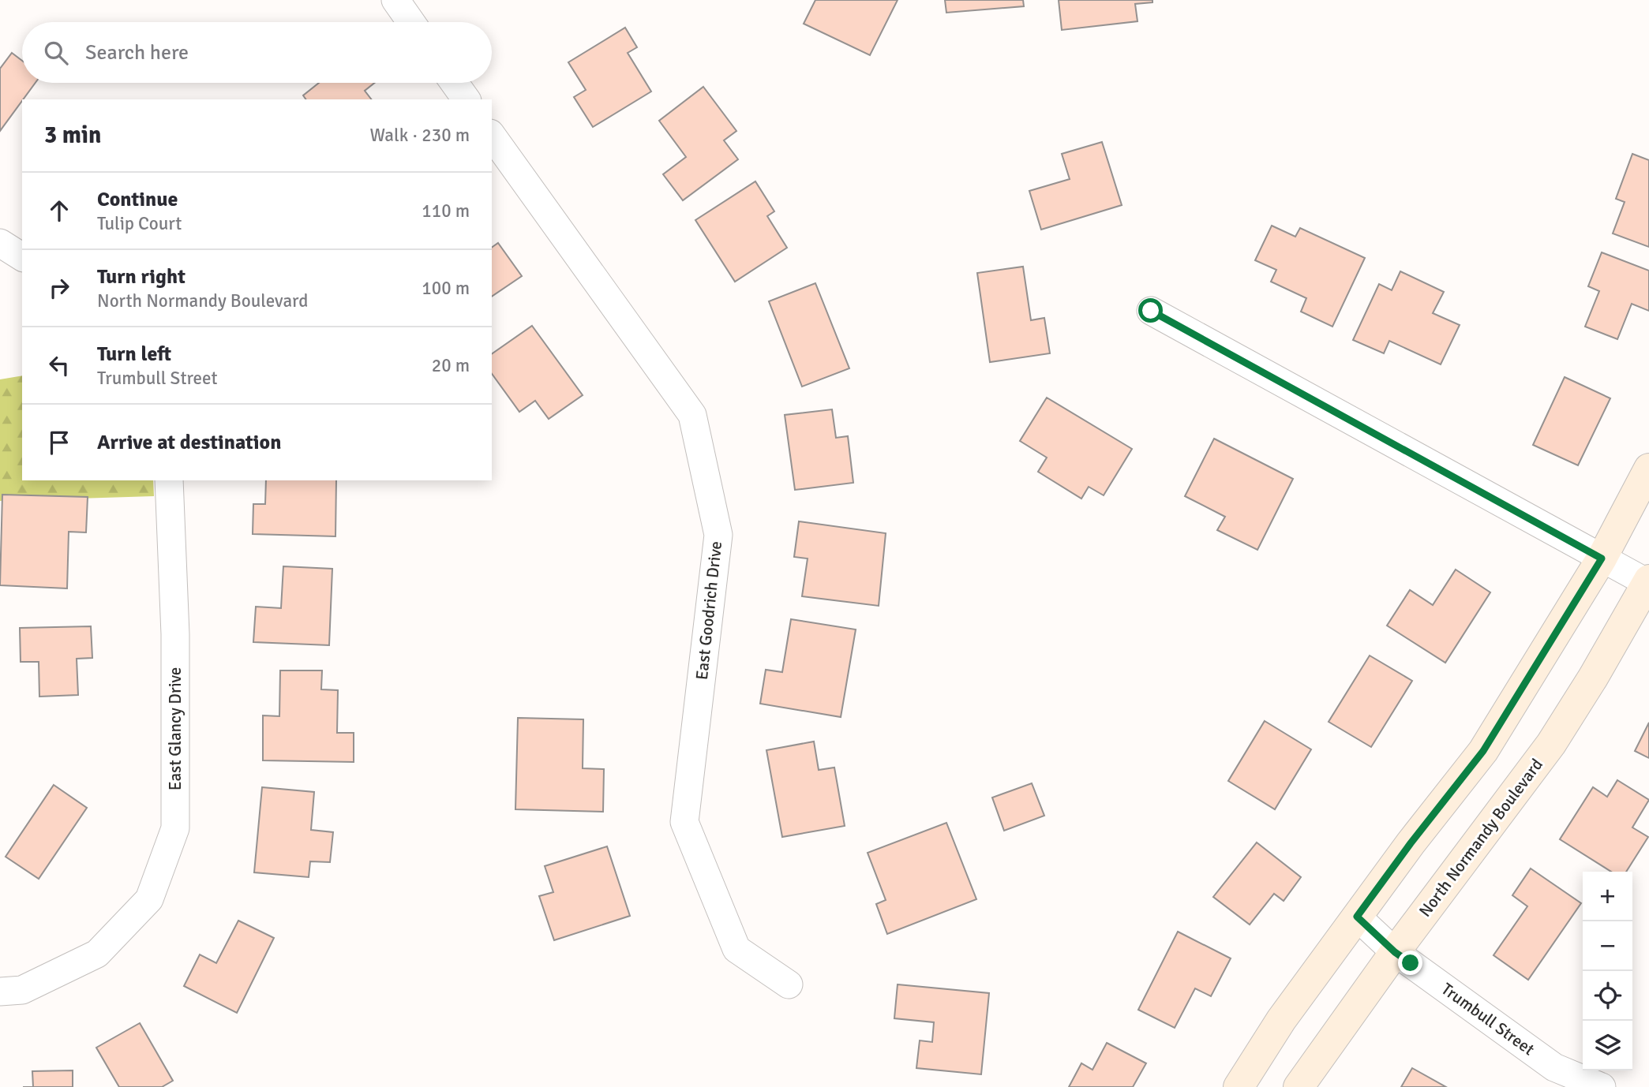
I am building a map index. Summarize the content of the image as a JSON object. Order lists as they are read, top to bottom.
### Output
{
  "streets": {
    "street": [
      "East Goodrich Drive",
      "East Glancy Drive",
      "North Normandy Boulevard",
      "Trumbull Street"
    ]
  },
  "crossings": [
    ["North Normandy Boulevard", "Trumbull Street"]
  ],
  "page": {
    "search": "Search here",
    "heading": ["3 min", "Walk · 230 m"],
    "list": [
      ["Continue", "Tulip Court", "110 m"],
      ["Turn right", "North Normandy Boulevard", "100 m"],
      ["Turn left", "Trumbull Street", "20 m"],
      "Arrive at destination"
    ],
    "map_buttons": ["+", "−"]
  }
}
